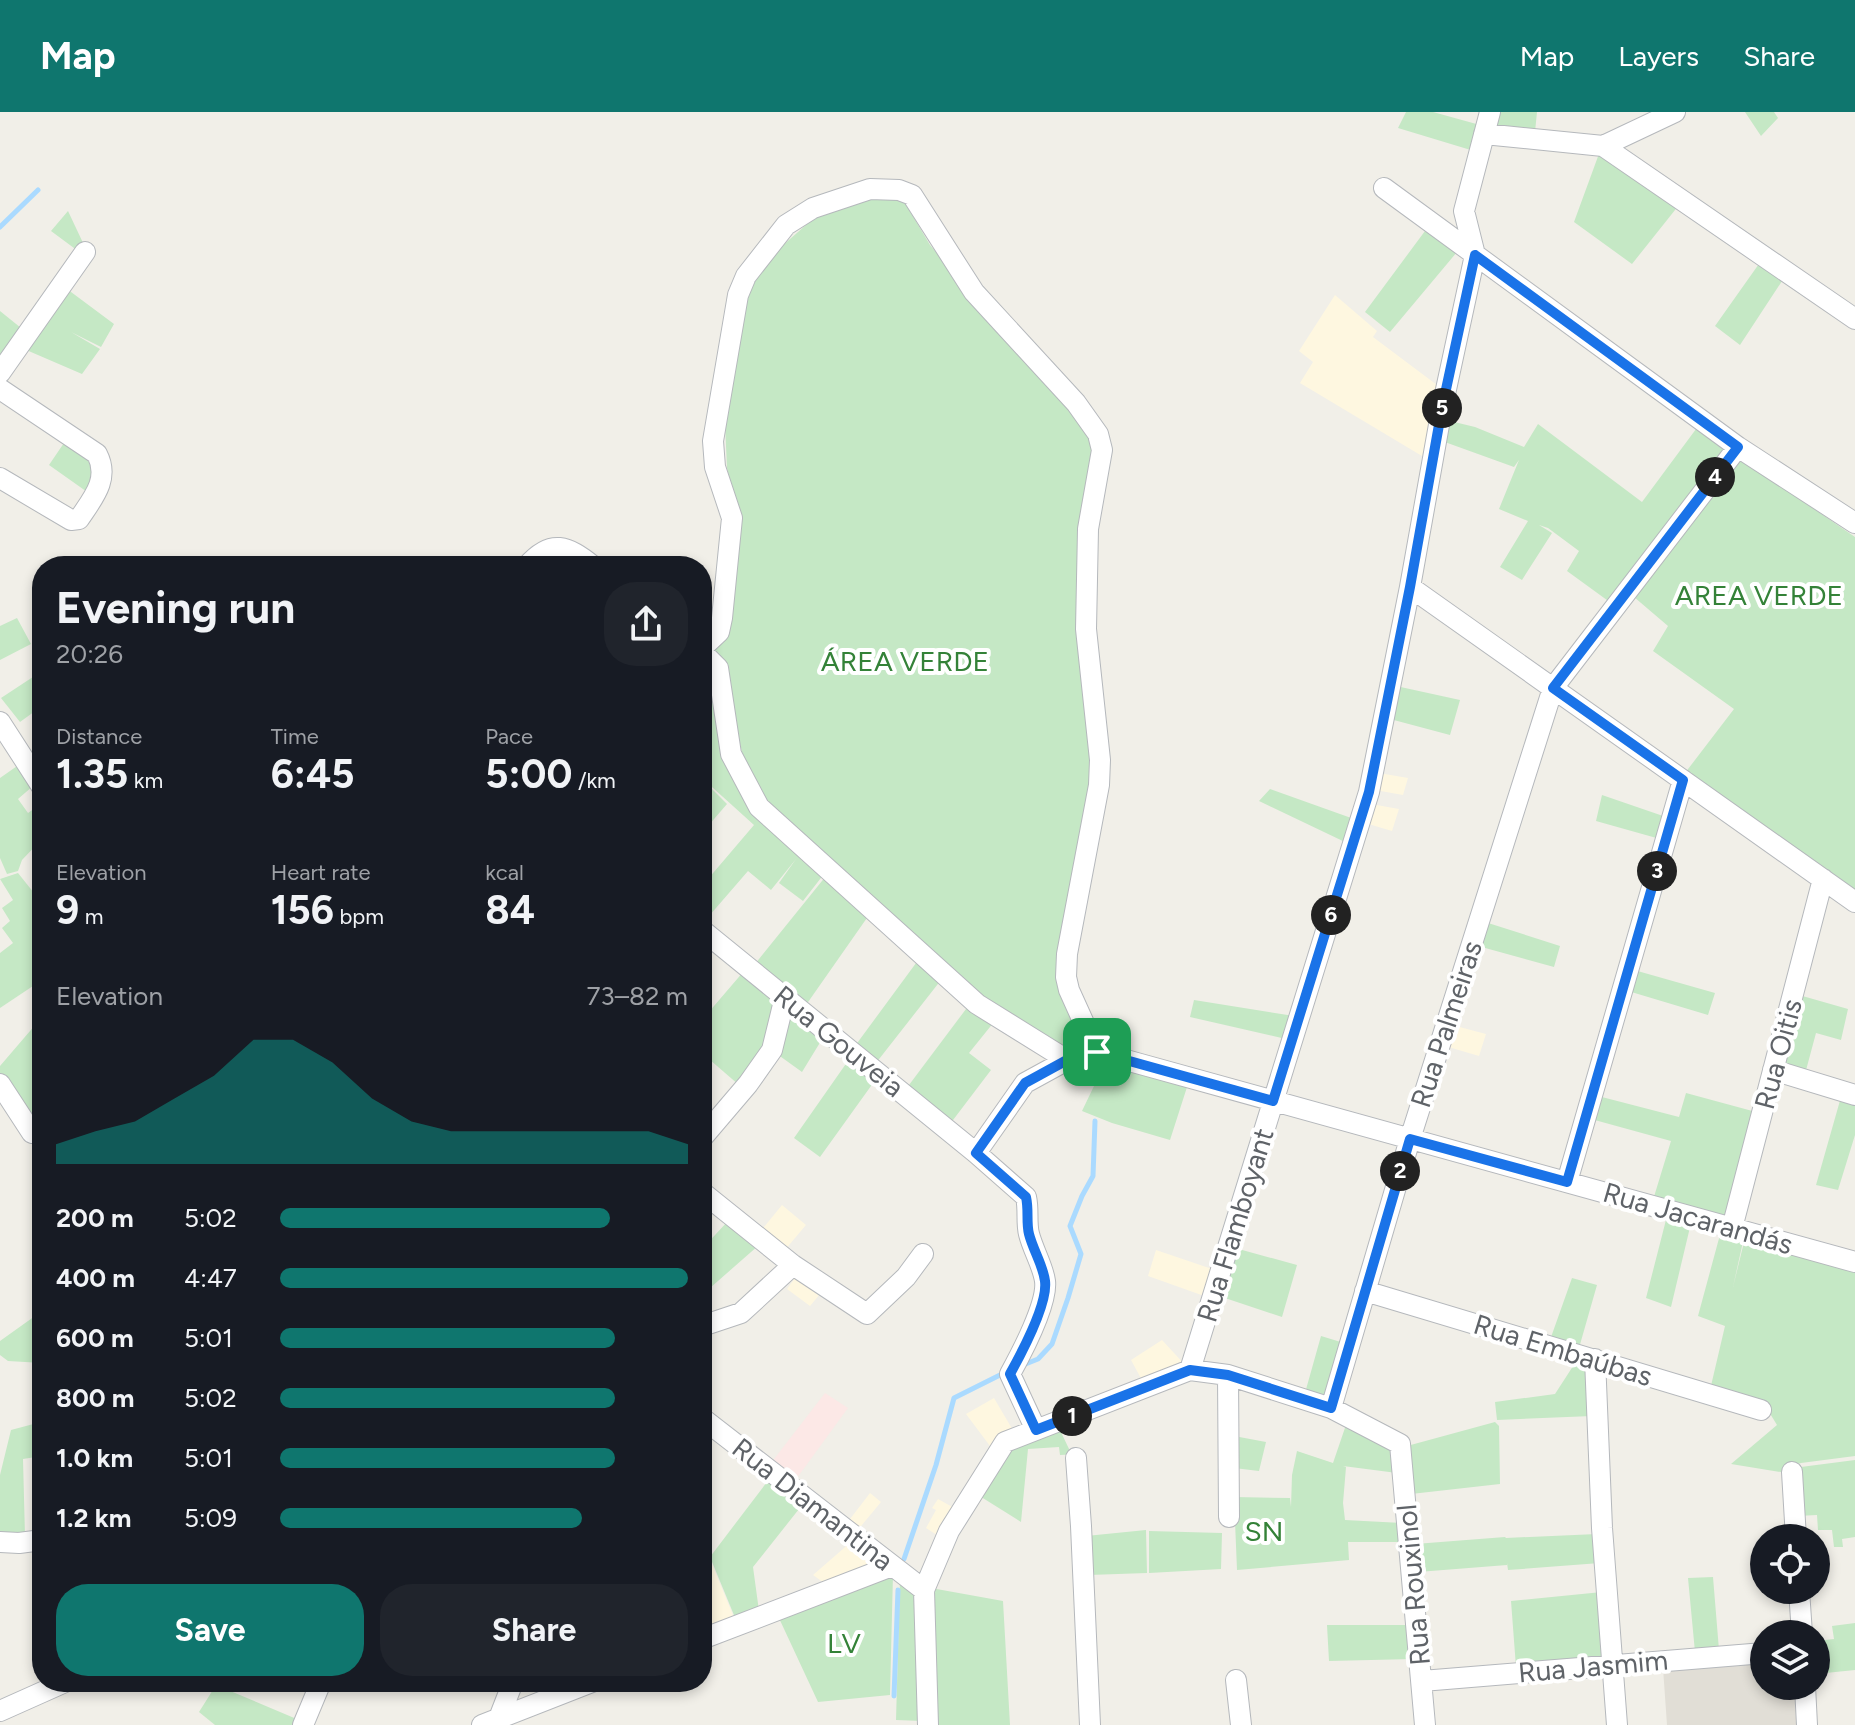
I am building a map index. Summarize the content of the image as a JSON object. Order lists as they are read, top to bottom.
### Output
{
  "streets": {
    "street": [
      "Rua Palmeiras",
      "Rua Gouveia",
      "Rua Oitis",
      "Rua Jacarandás",
      "Rua Flamboyant",
      "Rua Embaúbas",
      "Rua Diamantina",
      "Rua Rouxinol",
      "Rua Jasmim"
    ]
  },
  "crossings": [
    ["Rua Palmeiras", "Rua Jacarandás"],
    ["Rua Palmeiras", "Rua Embaúbas"],
    ["Rua Palmeiras", "Rua Rouxinol"],
    ["Rua Oitis", "Rua Jacarandás"],
    ["Rua Jacarandás", "Rua Flamboyant"],
    ["Rua Rouxinol", "Rua Jasmim"]
  ],
  "parks": [
    "AREA VERDE",
    "ÁREA VERDE",
    "SN",
    "LV"
  ],
  "page": {
    "header": "Map",
    "nav": ["Map", "Layers", "Share"],
    "pins": [
      "5",
      "4",
      "3",
      "6",
      "2",
      "1"
    ],
    "heading": ["Evening run", "20:26"],
    "stats": [
      ["Distance", "1.35 km"],
      ["Time", "6:45"],
      ["Pace", "5:00 /km"],
      ["Elevation", "9 m"],
      ["Heart rate", "156 bpm"],
      ["kcal", "84"]
    ],
    "chart": ["Elevation", "73–82 m"],
    "list": [
      {
        "name": "200 m",
        "note": "5:02"
      },
      {
        "name": "400 m",
        "note": "4:47"
      },
      {
        "name": "600 m",
        "note": "5:01"
      },
      {
        "name": "800 m",
        "note": "5:02"
      },
      {
        "name": "1.0 km",
        "note": "5:01"
      },
      {
        "name": "1.2 km",
        "note": "5:09"
      }
    ],
    "buttons": ["Save", "Share"]
  }
}
